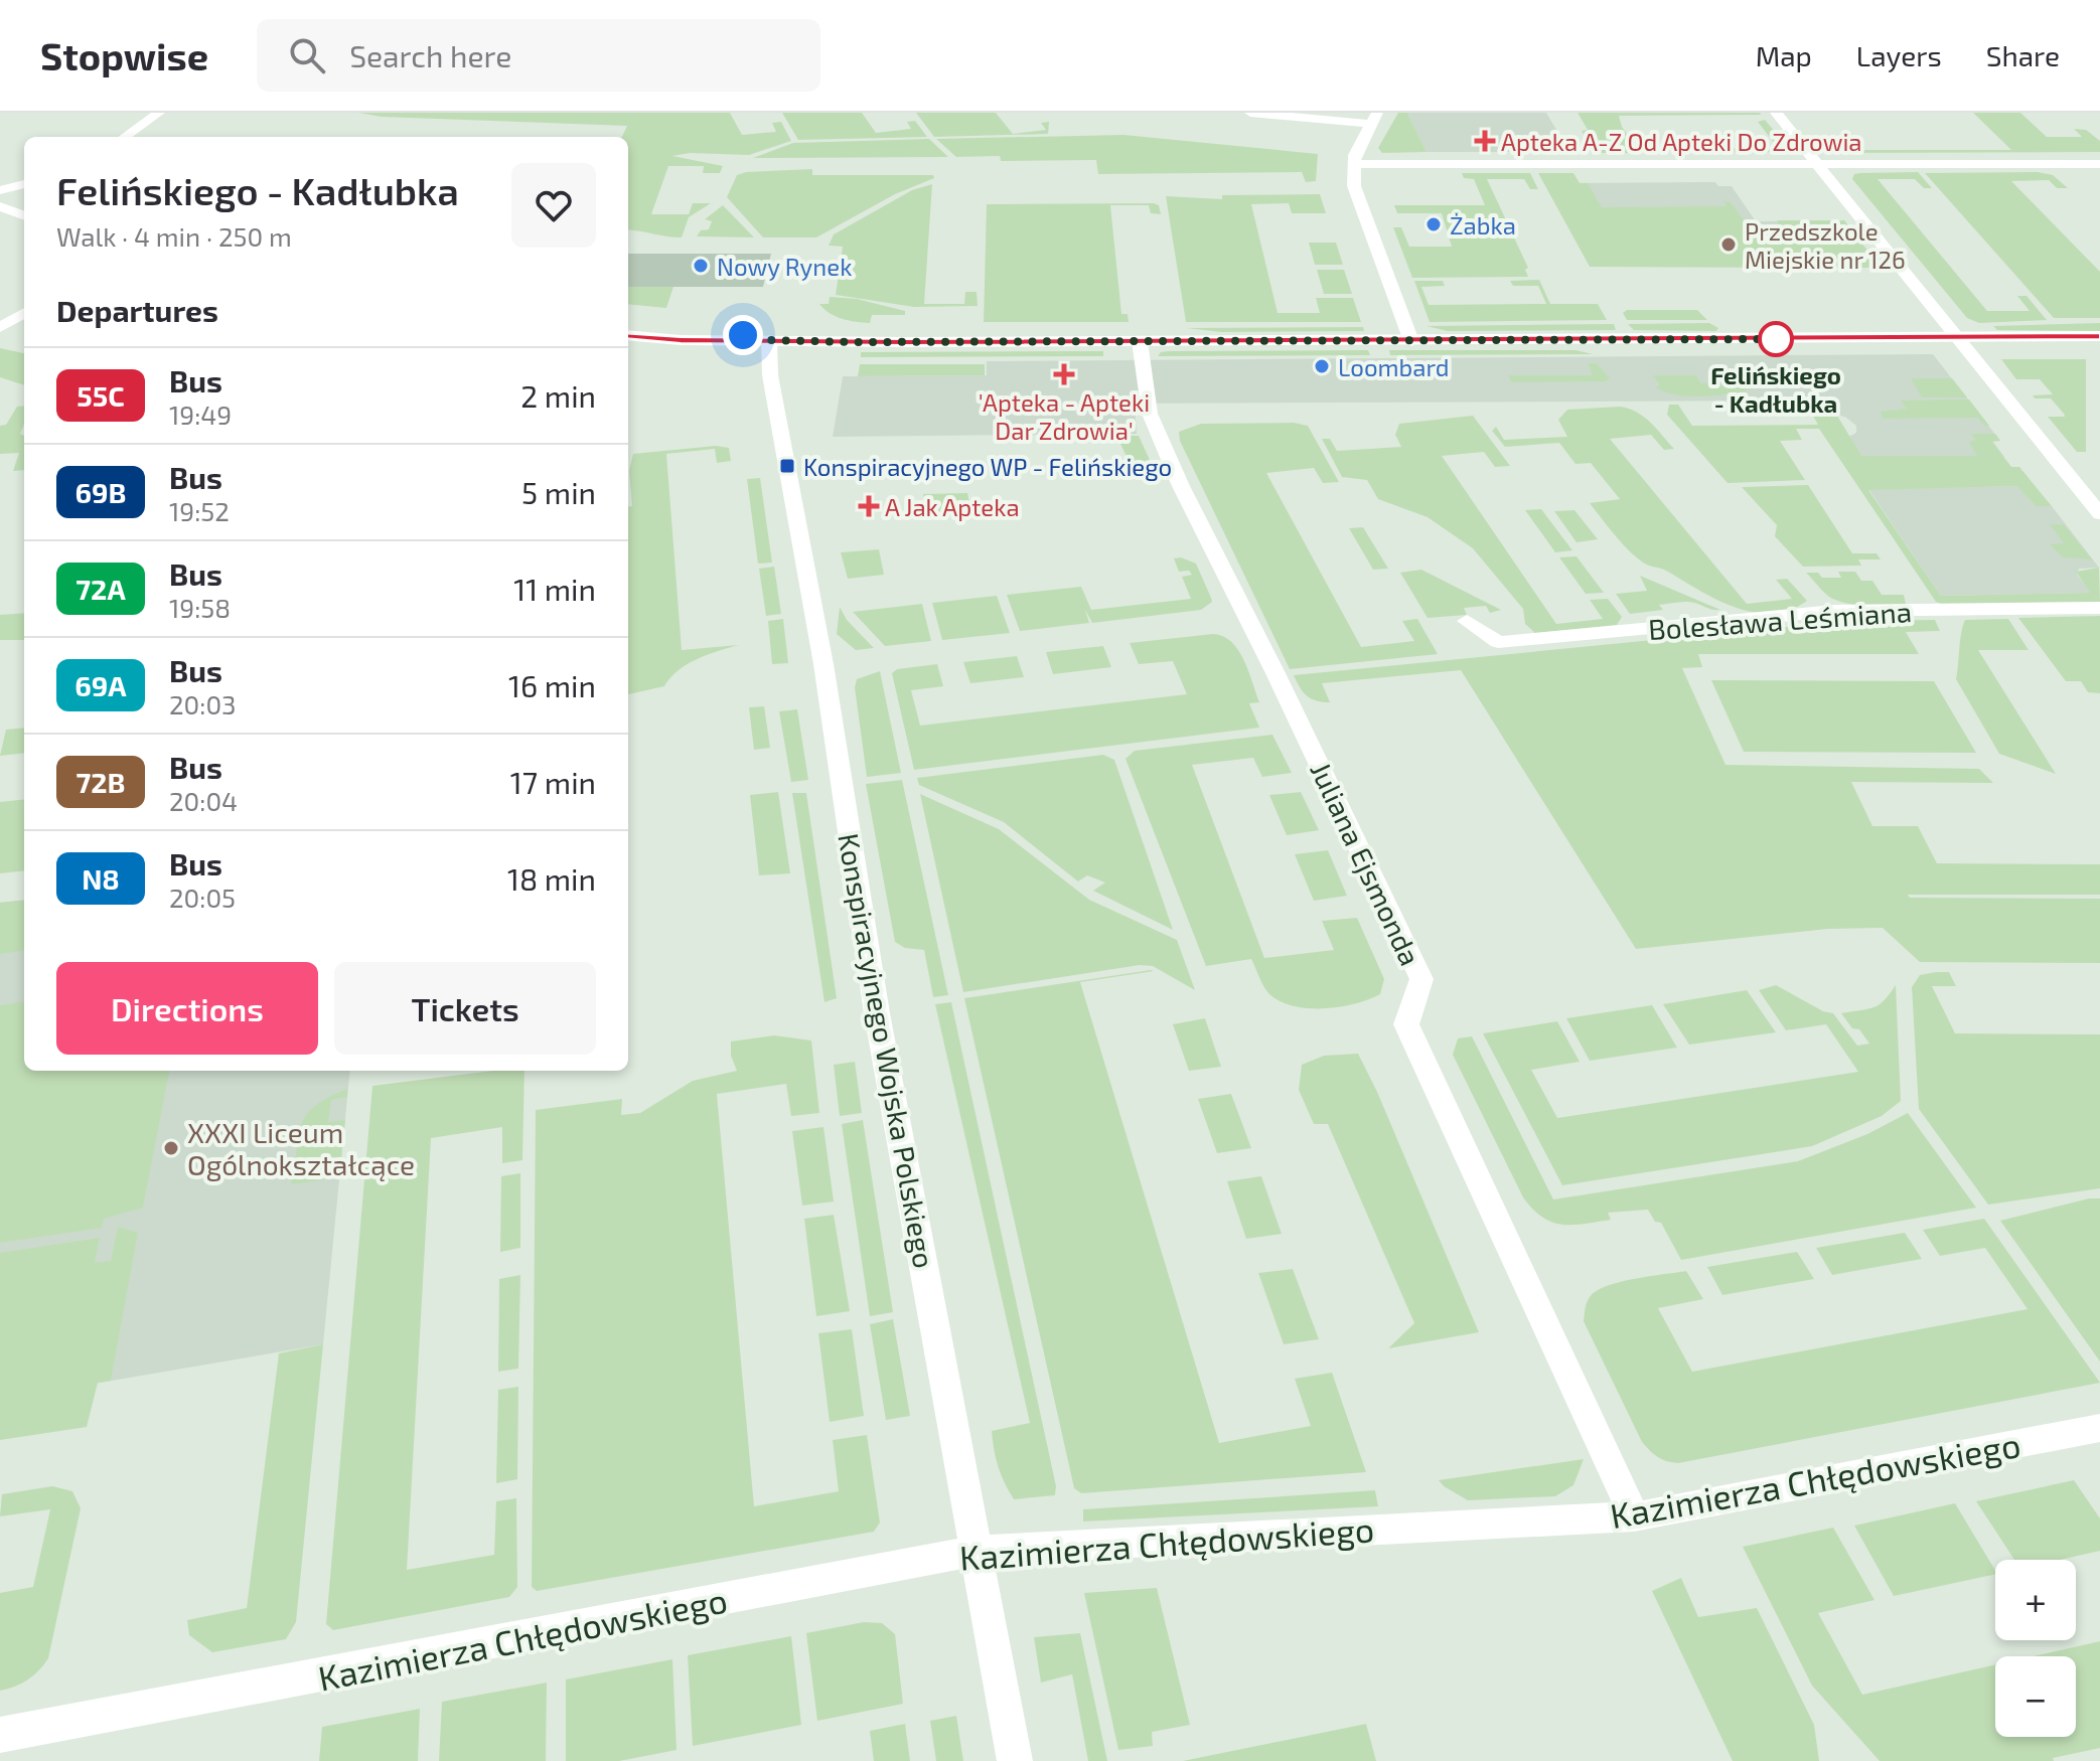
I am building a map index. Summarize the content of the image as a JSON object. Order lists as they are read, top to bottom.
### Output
{
  "streets": {
    "street": [
      "Bolesława Leśmiana",
      "Juliana Ejsmonda",
      "Konspiracyjnego Wojska Polskiego",
      "Kazimierza Chłędowskiego"
    ]
  },
  "crossings": [
    ["Juliana Ejsmonda", "Kazimierza Chłędowskiego"],
    ["Konspiracyjnego Wojska Polskiego", "Kazimierza Chłędowskiego"]
  ],
  "places": {
    "health": ["Apteka A-Z Od Apteki Do Zdrowia", "'Apteka - Apteki Dar Zdrowia'", "A Jak Apteka"],
    "other": [
      "Żabka",
      "Przedszkole Miejskie nr 126",
      "Nowy Rynek",
      "Felińskiego - Kadłubka",
      "Loombard",
      "XXXI Liceum Ogólnokształcące"
    ],
    "transit": ["Konspiracyjnego WP - Felińskiego"]
  },
  "lines": ["bus line 55C"],
  "page": {
    "header": "Stopwise",
    "search": "Search here",
    "nav": ["Map", "Layers", "Share"],
    "heading": [
      ["Felińskiego - Kadłubka", "Walk · 4 min · 250 m"],
      "Departures"
    ],
    "list": [
      {
        "mark": "55C",
        "name": "Bus",
        "note": "19:49",
        "value": "2 min"
      },
      {
        "mark": "69B",
        "name": "Bus",
        "note": "19:52",
        "value": "5 min"
      },
      {
        "mark": "72A",
        "name": "Bus",
        "note": "19:58",
        "value": "11 min"
      },
      {
        "mark": "69A",
        "name": "Bus",
        "note": "20:03",
        "value": "16 min"
      },
      {
        "mark": "72B",
        "name": "Bus",
        "note": "20:04",
        "value": "17 min"
      },
      {
        "mark": "N8",
        "name": "Bus",
        "note": "20:05",
        "value": "18 min"
      }
    ],
    "buttons": ["Directions", "Tickets"],
    "map_buttons": ["+", "−"]
  }
}
